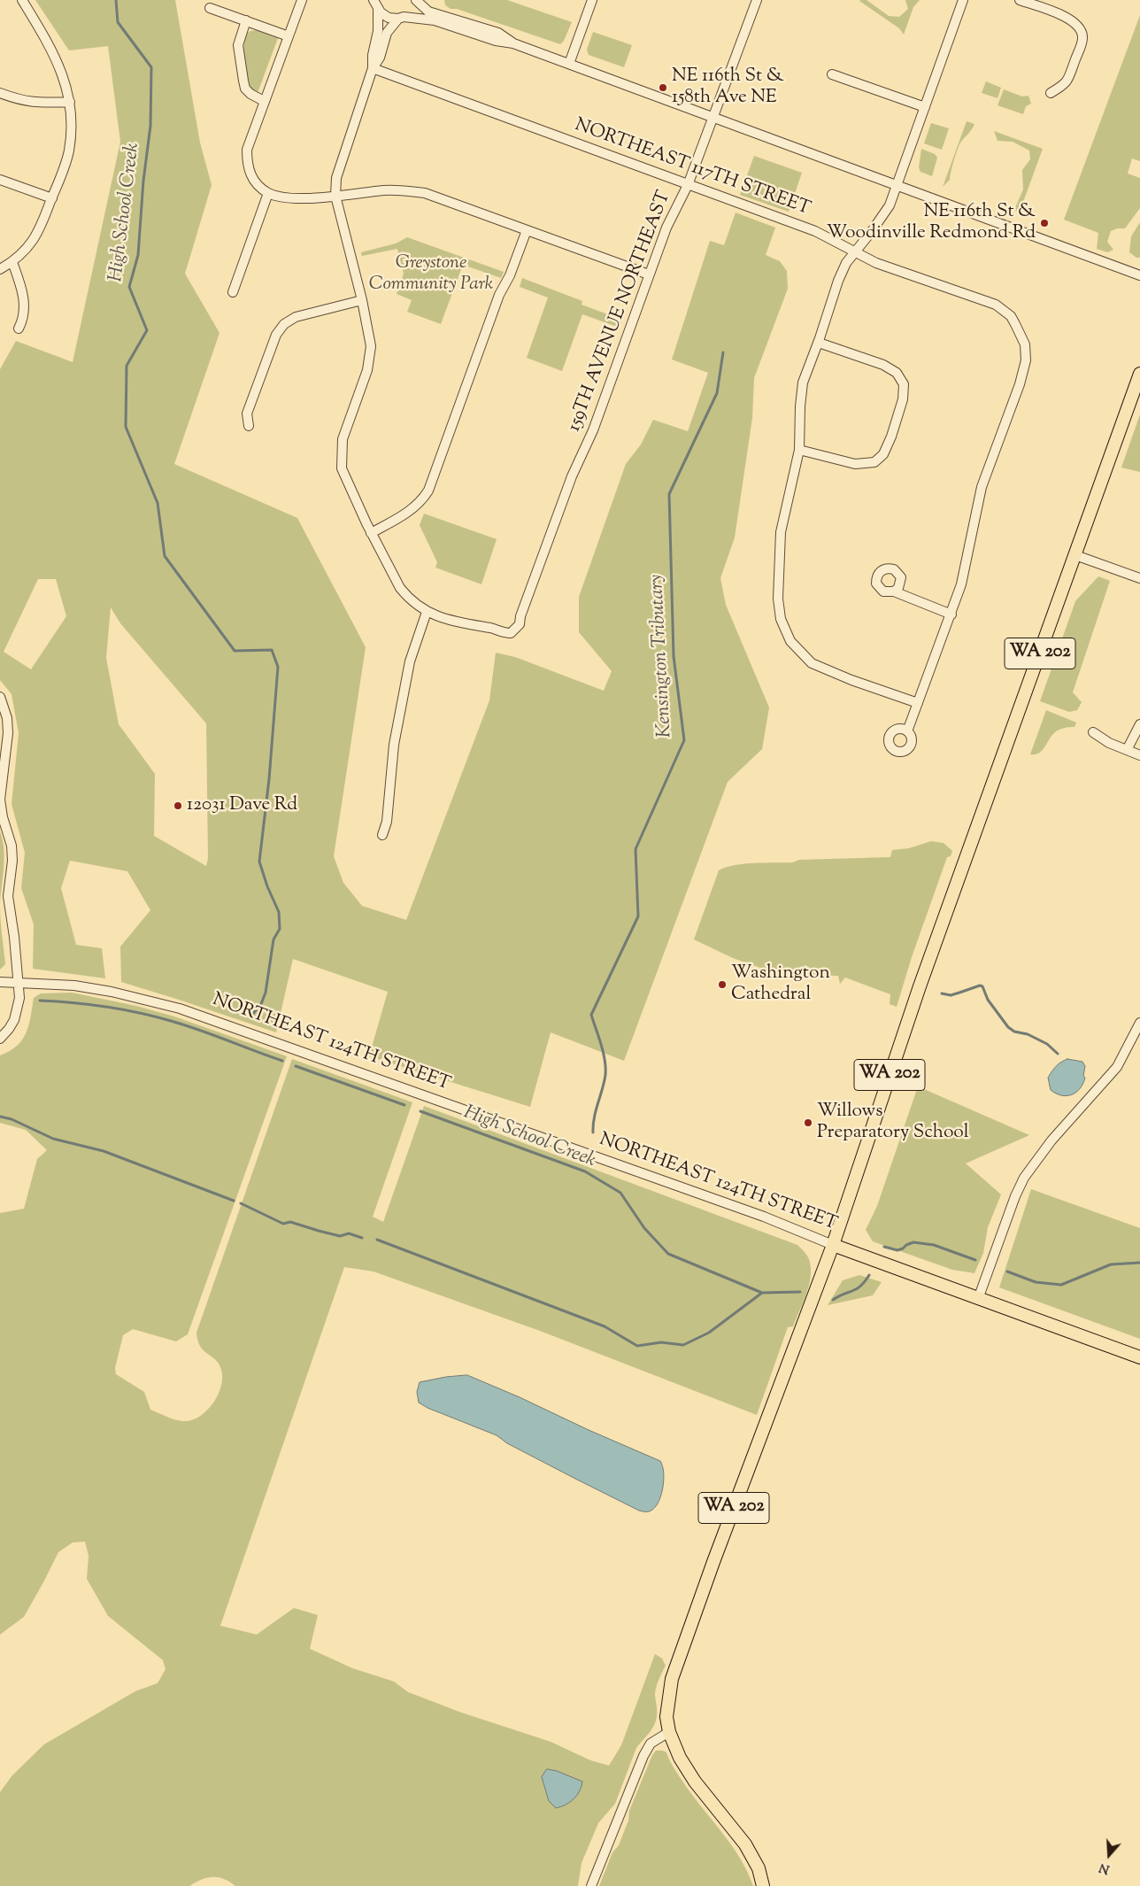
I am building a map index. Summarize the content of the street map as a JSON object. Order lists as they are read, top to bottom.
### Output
{
  "streets": {
    "main road": ["WA 202", "NORTHEAST 124TH STREET"],
    "street": ["NORTHEAST 117TH STREET", "159TH AVENUE NORTHEAST"]
  },
  "crossings": [
    ["NORTHEAST 117TH STREET", "159TH AVENUE NORTHEAST"],
    ["WA 202", "NORTHEAST 124TH STREET"]
  ],
  "water": ["High School Creek", "Kensington Tributary"],
  "parks": ["Greystone Community Park"],
  "places": [
    "NE 116th St & 158th Ave NE",
    "NE 116th St & Woodinville Redmond Rd",
    "12031 Dave Rd",
    "Washington Cathedral",
    "Willows Preparatory School"
  ],
  "north": "bottom"
}
